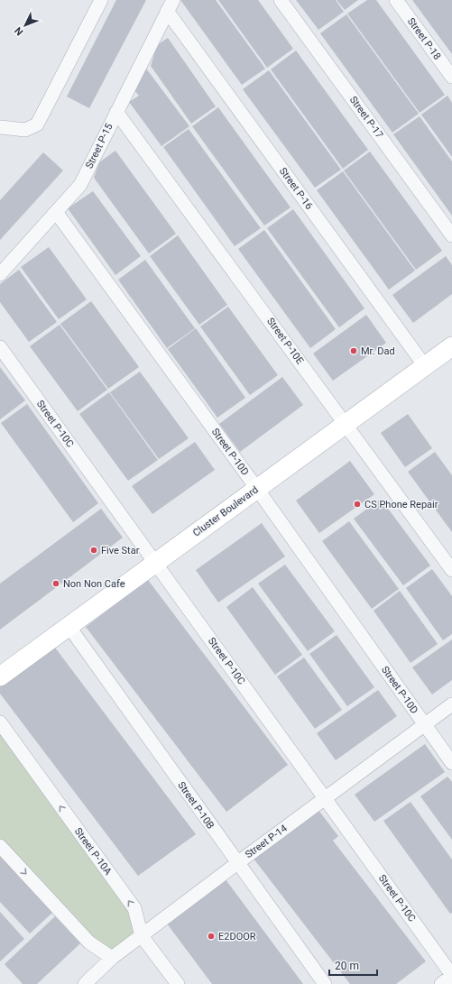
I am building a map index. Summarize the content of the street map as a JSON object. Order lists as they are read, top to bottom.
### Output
{
  "streets": {
    "street": [
      "Street P-18",
      "Street P-17",
      "Street P-15",
      "Street P-16",
      "Street P-10E",
      "Street P-10C",
      "Street P-10D",
      "Cluster Boulevard",
      "Street P-10B",
      "Street P-14",
      "Street P-10A"
    ]
  },
  "crossings": [
    ["Street P-15", "Street P-16"],
    ["Street P-15", "Street P-10E"],
    ["Street P-15", "Street P-10D"],
    ["Street P-16", "Cluster Boulevard"],
    ["Street P-10E", "Cluster Boulevard"],
    ["Street P-10C", "Cluster Boulevard"],
    ["Street P-10C", "Street P-14"],
    ["Street P-10D", "Cluster Boulevard"],
    ["Street P-10D", "Street P-14"],
    ["Cluster Boulevard", "Street P-10B"],
    ["Street P-10B", "Street P-14"],
    ["Street P-14", "Street P-10A"]
  ],
  "places": [
    "Mr. Dad",
    "CS Phone Repair",
    "Five Star",
    "Non Non Cafe",
    "E2DOOR"
  ],
  "scale_bar": "20 m",
  "north": "bottom left"
}
